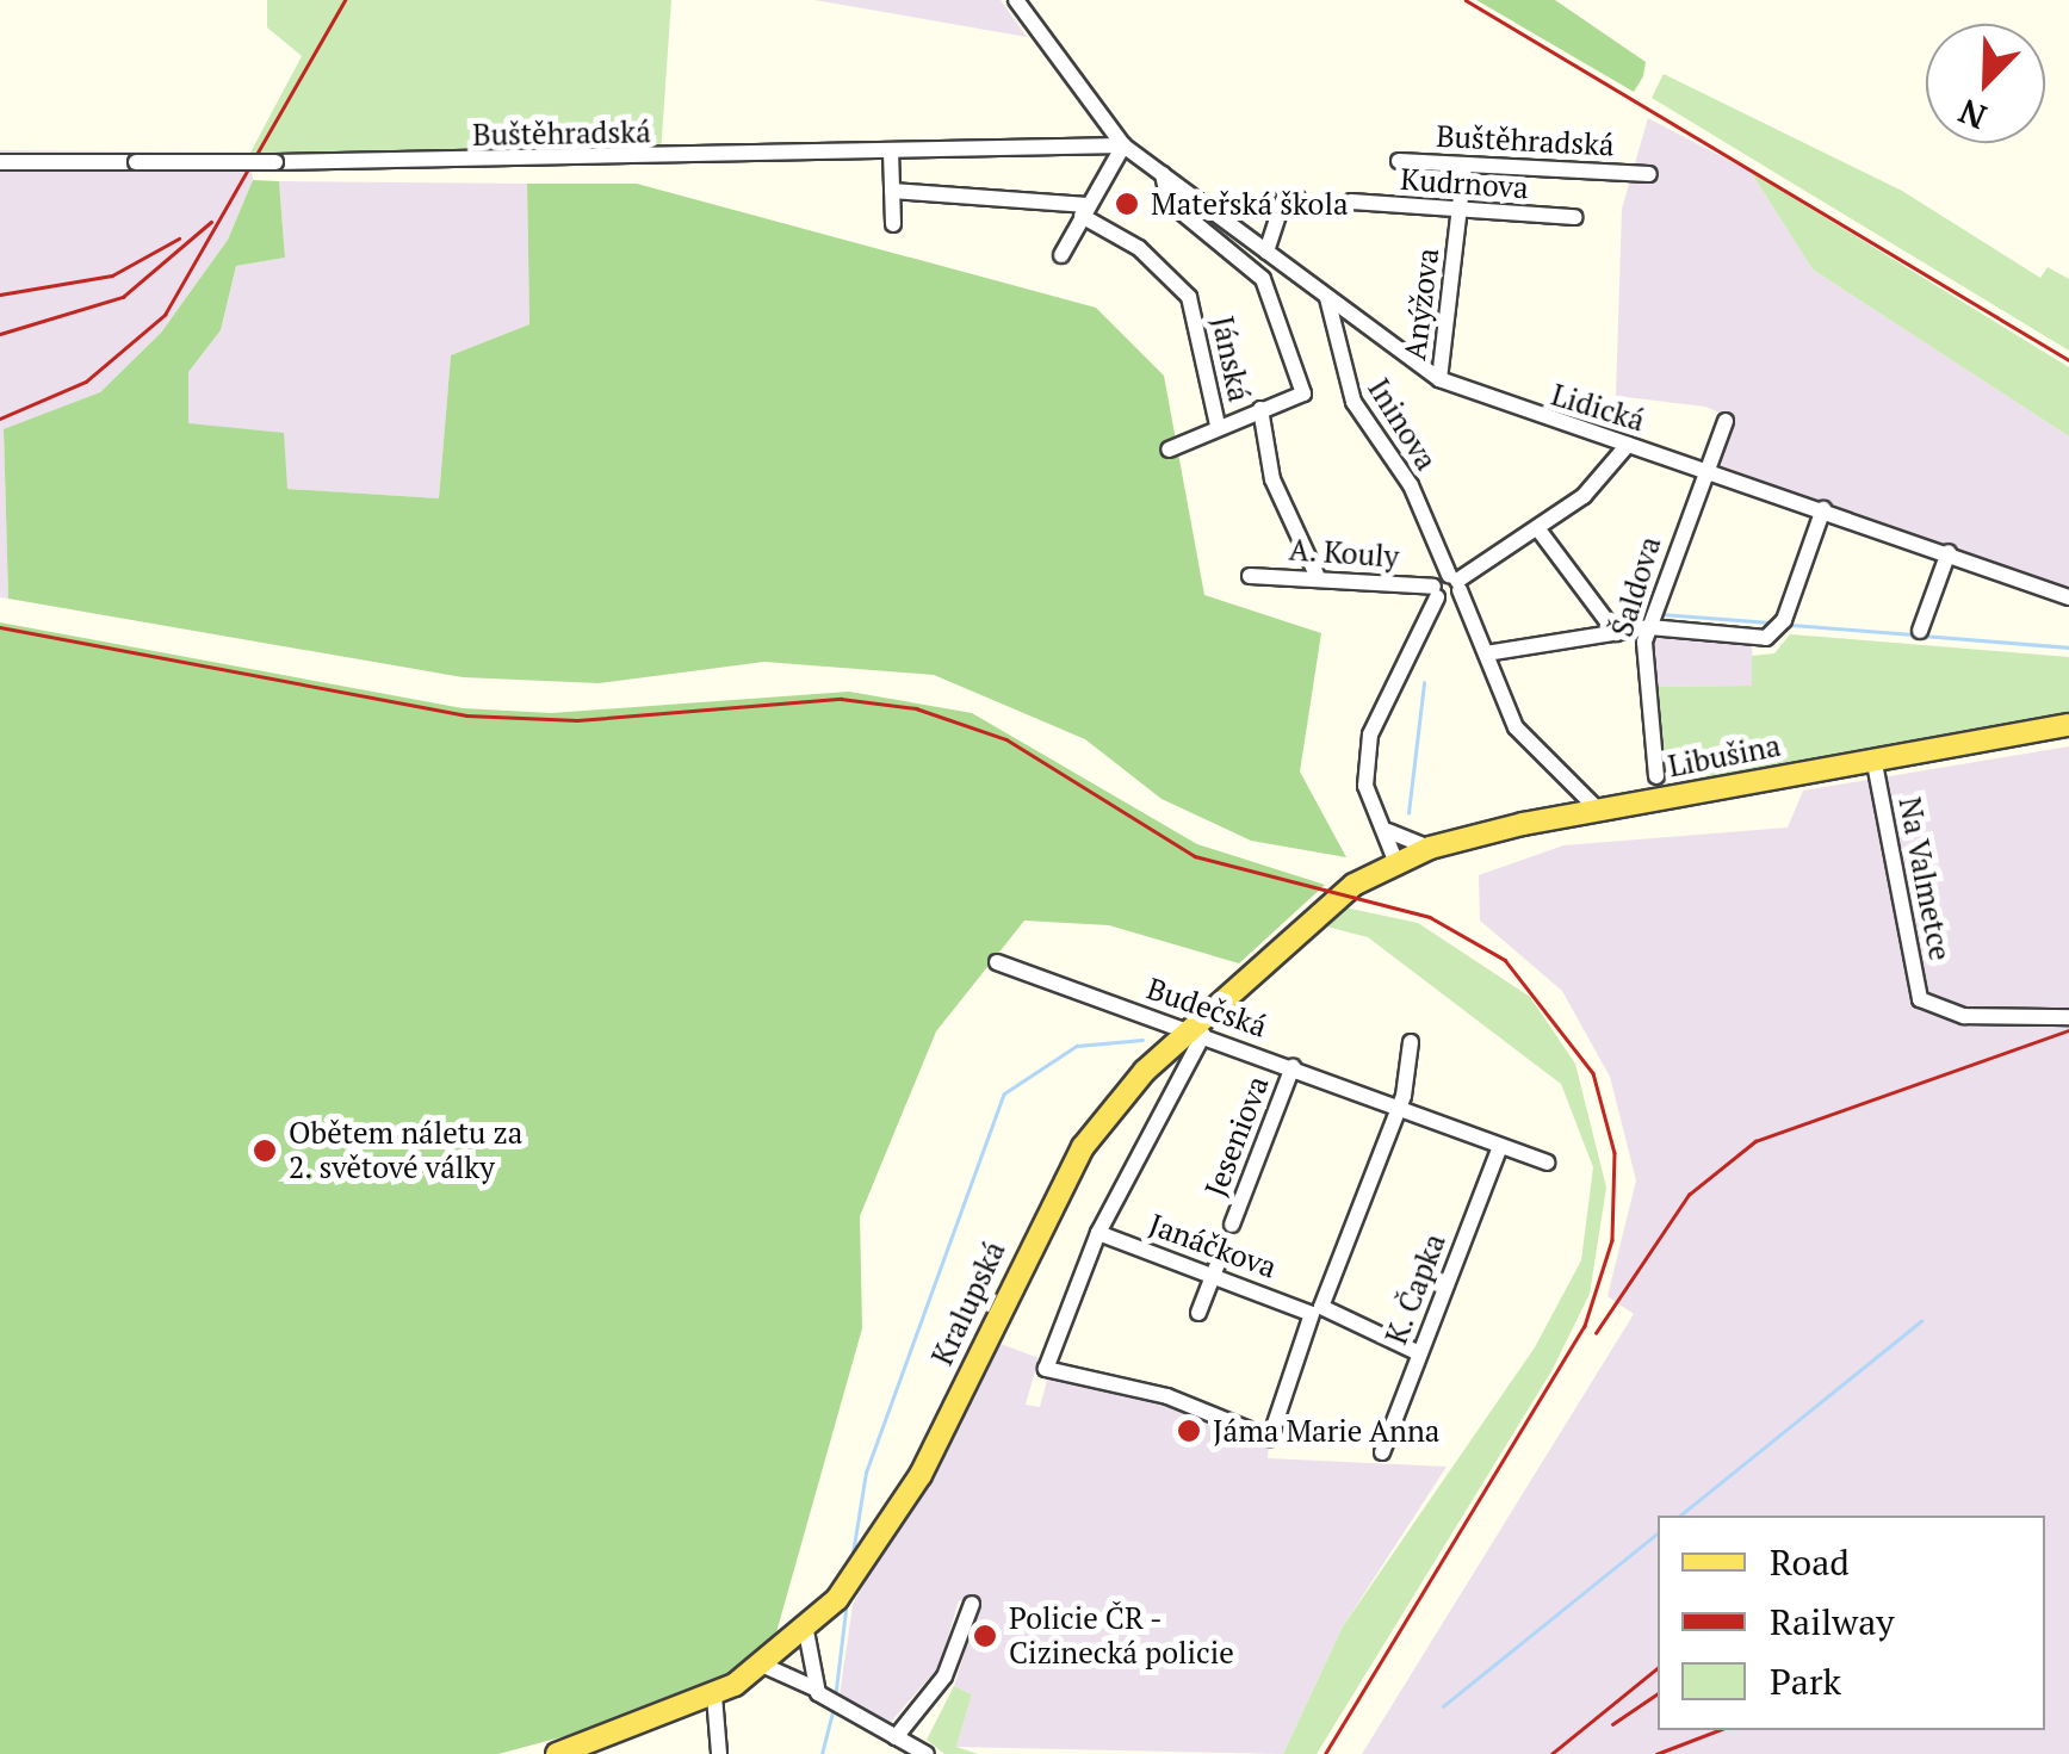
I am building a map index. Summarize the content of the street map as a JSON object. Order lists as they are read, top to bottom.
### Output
{
  "streets": {
    "main road": ["Libušina", "Kralupská"],
    "street": [
      "Buštěhradská",
      "Kudrnova",
      "Anýžova",
      "Jánská",
      "Lidická",
      "Ininova",
      "A. Kouly",
      "Šaldova",
      "Na Valmetce",
      "Budečská",
      "Jeseniova",
      "Janáčkova",
      "K. Čapka"
    ]
  },
  "crossings": [
    ["Buštěhradská", "Anýžova"],
    ["Buštěhradská", "Lidická"],
    ["Kudrnova", "Anýžova"],
    ["Anýžova", "Lidická"],
    ["Lidická", "Ininova"],
    ["Lidická", "Šaldova"],
    ["Ininova", "Libušina"],
    ["Libušina", "Na Valmetce"],
    ["Libušina", "Kralupská"],
    ["Budečská", "Jeseniova"],
    ["Budečská", "K. Čapka"],
    ["Budečská", "Kralupská"],
    ["Janáčkova", "K. Čapka"],
    ["Janáčkova", "Kralupská"]
  ],
  "places": [
    "Mateřská škola",
    "Obětem náletu za 2. světové války",
    "Jáma Marie Anna",
    "Policie ČR - Cizinecká policie"
  ],
  "legend": ["Road", "Railway", "Park"],
  "north": "bottom left"
}
